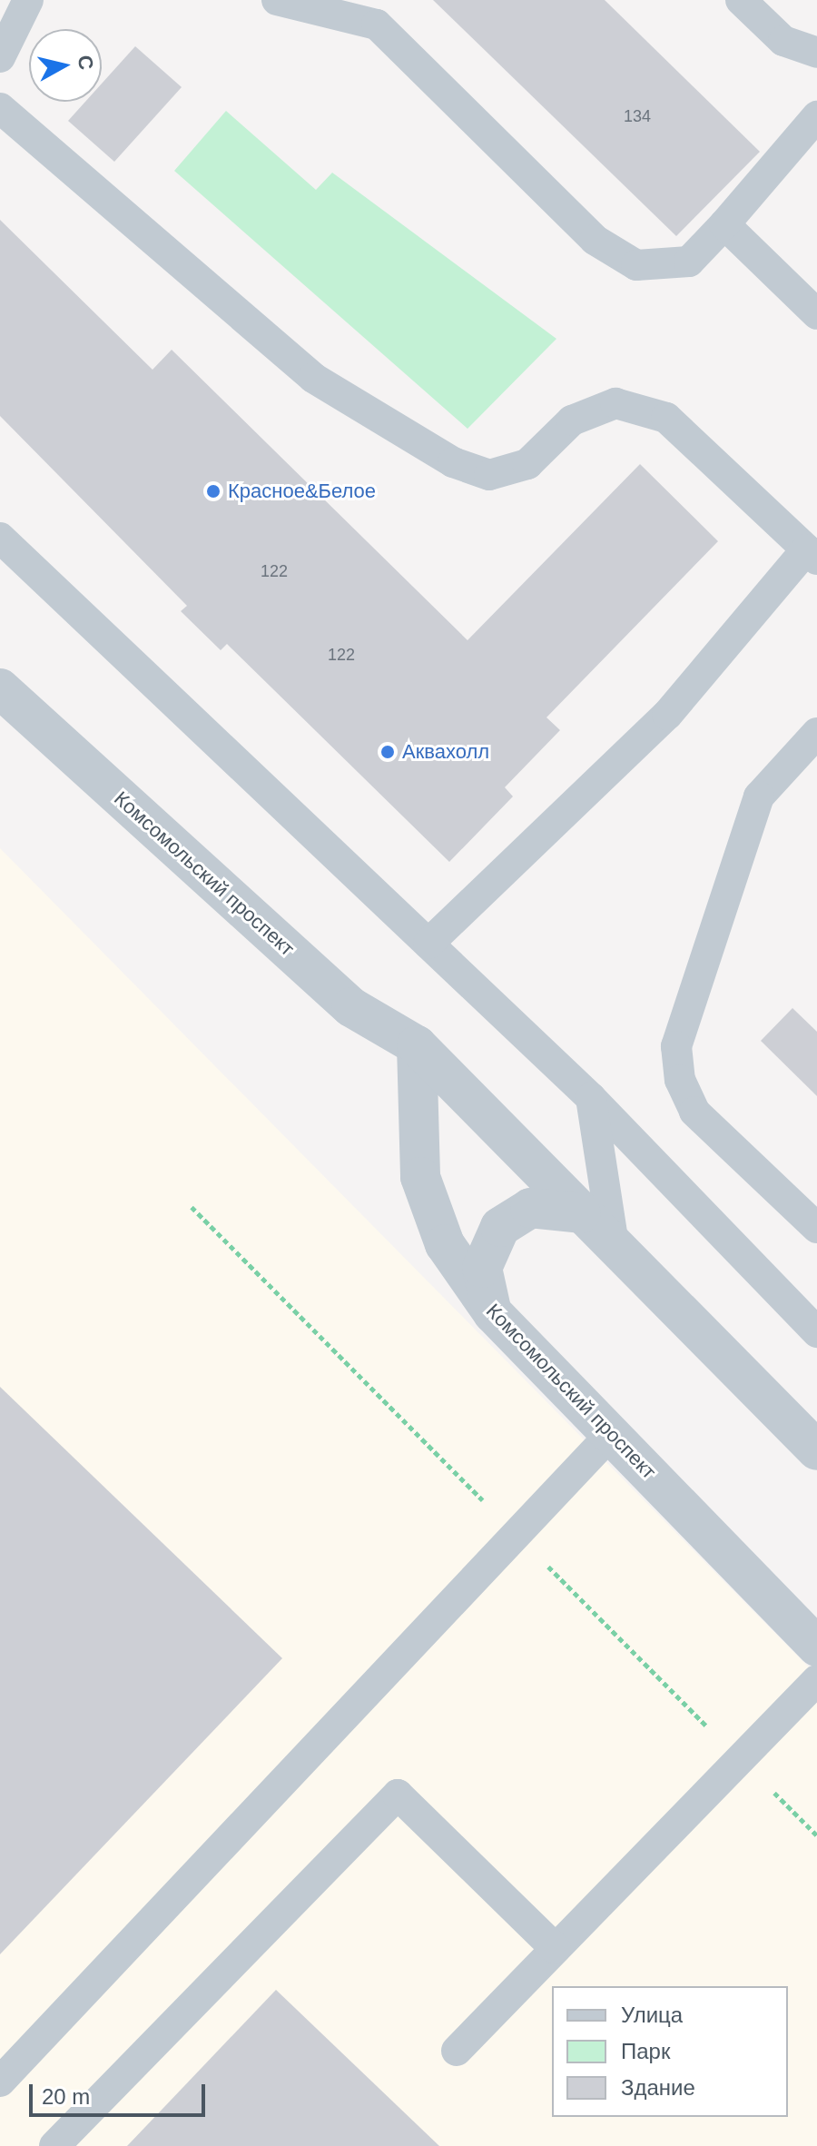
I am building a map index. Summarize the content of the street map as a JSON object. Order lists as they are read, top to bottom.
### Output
{
  "streets": {
    "street": ["Комсомольский проспект"]
  },
  "places": ["Красное&Белое", "Аквахолл"],
  "house_numbers": ["134", "122", "122"],
  "legend": ["Улица", "Парк", "Здание"],
  "scale_bar": "20 m",
  "north": "right"
}
